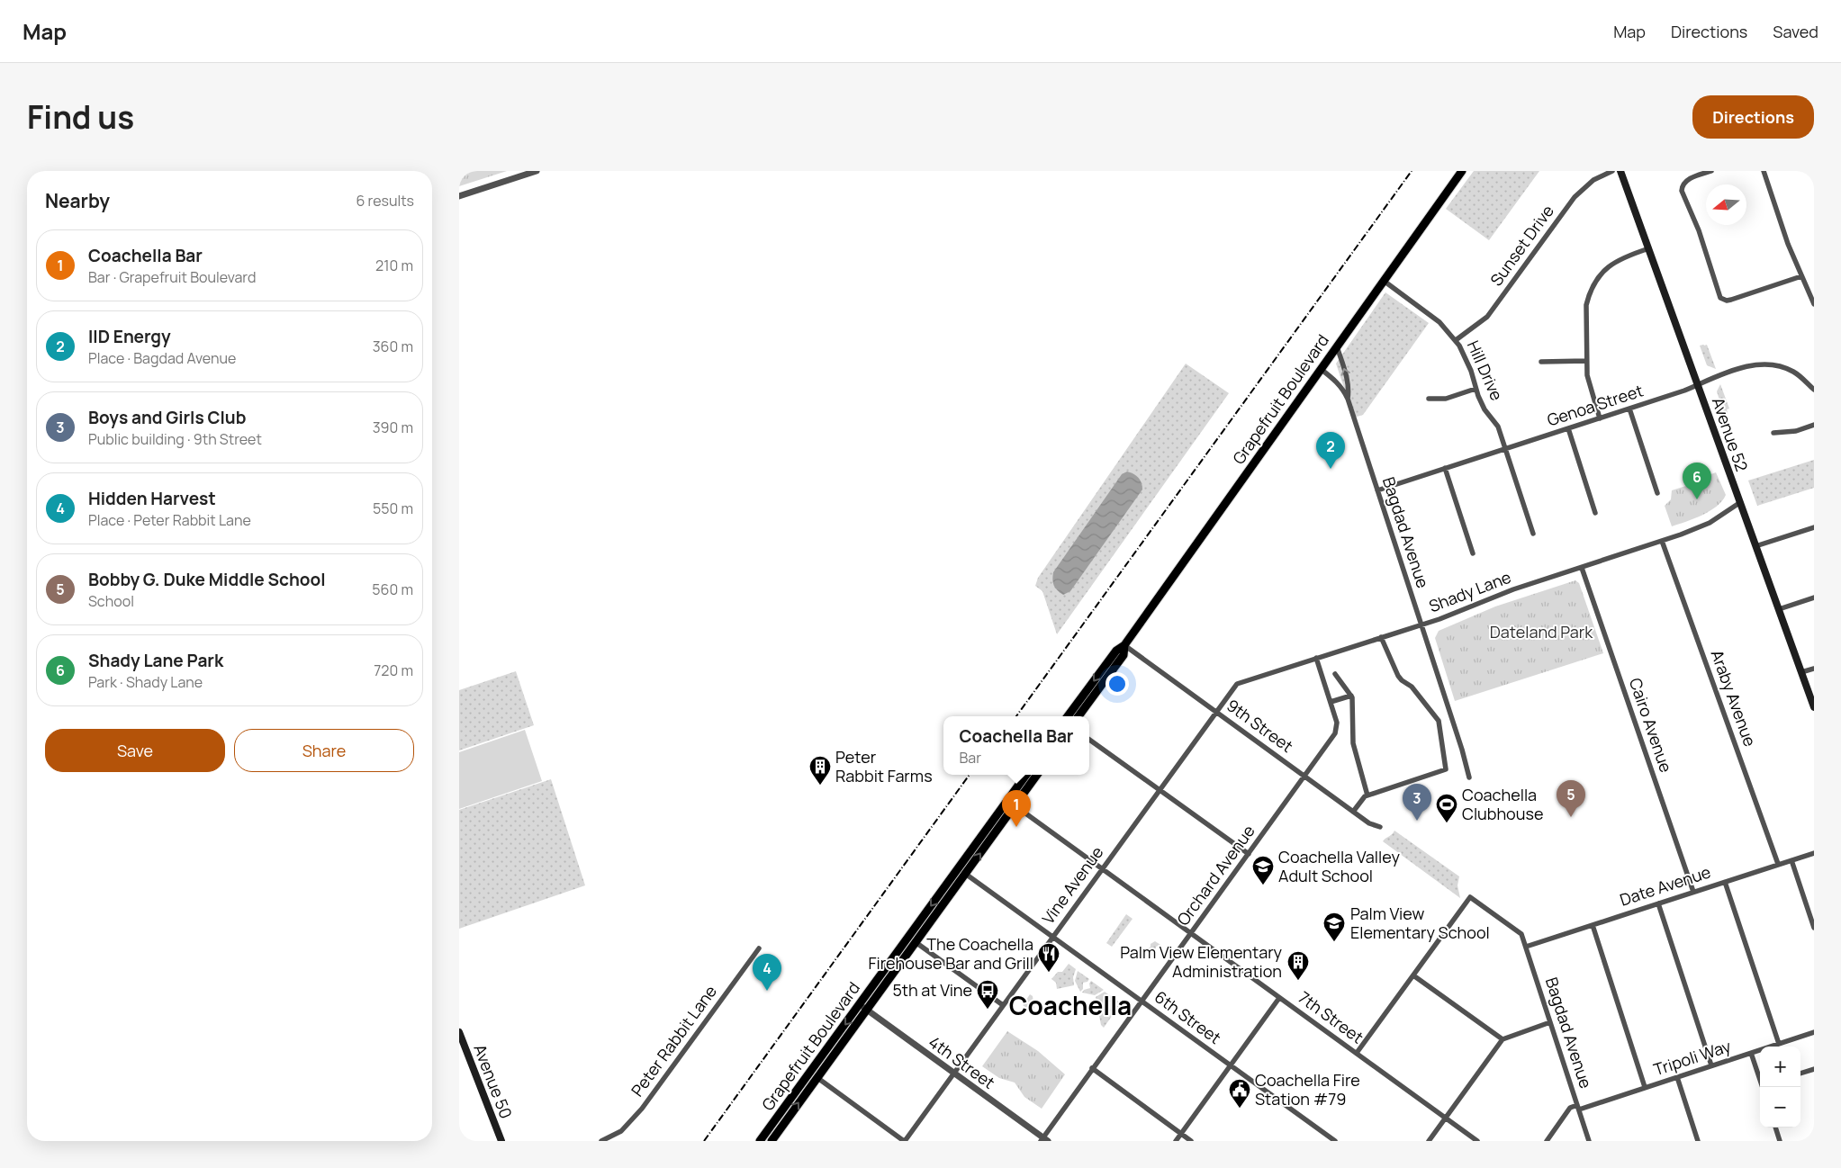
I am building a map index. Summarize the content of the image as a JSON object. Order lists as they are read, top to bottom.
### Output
{
  "streets": {
    "main road": ["Grapefruit Boulevard", "Avenue 52", "Avenue 50"],
    "street": [
      "Sunset Drive",
      "Hill Drive",
      "Genoa Street",
      "Bagdad Avenue",
      "Shady Lane",
      "Araby Avenue",
      "Cairo Avenue",
      "9th Street",
      "Orchard Avenue",
      "Vine Avenue",
      "Date Avenue",
      "6th Street",
      "7th Street",
      "Peter Rabbit Lane",
      "Tripoli Way",
      "4th Street"
    ]
  },
  "crossings": [
    ["Sunset Drive", "Hill Drive"],
    ["Hill Drive", "Grapefruit Boulevard"],
    ["Hill Drive", "Genoa Street"],
    ["Grapefruit Boulevard", "Bagdad Avenue"],
    ["Grapefruit Boulevard", "9th Street"],
    ["Grapefruit Boulevard", "6th Street"],
    ["Grapefruit Boulevard", "7th Street"],
    ["Grapefruit Boulevard", "4th Street"],
    ["Genoa Street", "Avenue 52"],
    ["Genoa Street", "Bagdad Avenue"],
    ["Avenue 52", "Shady Lane"],
    ["Bagdad Avenue", "Shady Lane"],
    ["Bagdad Avenue", "Date Avenue"],
    ["Bagdad Avenue", "Tripoli Way"],
    ["Shady Lane", "Araby Avenue"],
    ["Shady Lane", "Cairo Avenue"],
    ["Shady Lane", "9th Street"],
    ["Shady Lane", "Orchard Avenue"],
    ["Shady Lane", "Vine Avenue"],
    ["Araby Avenue", "Date Avenue"],
    ["Cairo Avenue", "Date Avenue"],
    ["9th Street", "Orchard Avenue"],
    ["9th Street", "Vine Avenue"],
    ["Orchard Avenue", "6th Street"],
    ["Orchard Avenue", "7th Street"],
    ["Orchard Avenue", "4th Street"],
    ["Vine Avenue", "6th Street"],
    ["Vine Avenue", "7th Street"],
    ["Vine Avenue", "4th Street"]
  ],
  "districts": ["Coachella"],
  "parks": ["Dateland Park"],
  "places": {
    "building": ["Peter Rabbit Farms", "Palm View Elementary Administration"],
    "sports": ["Coachella Clubhouse"],
    "school or university": ["Coachella Valley Adult School", "Palm View Elementary School"],
    "restaurant": ["The Coachella Firehouse Bar and Grill"],
    "bus stop": ["5th at Vine"],
    "public building": ["Coachella Fire Station #79"]
  },
  "north": "left",
  "page": {
    "header": "Map",
    "nav": ["Map", "Directions", "Saved"],
    "title": "Find us",
    "buttons": [
      "Directions",
      ["Save", "Share"]
    ],
    "heading": ["Nearby", "6 results"],
    "list": [
      {
        "mark": "1",
        "name": "Coachella Bar",
        "note": "Bar · Grapefruit Boulevard",
        "value": "210 m"
      },
      {
        "mark": "2",
        "name": "IID Energy",
        "note": "Place · Bagdad Avenue",
        "value": "360 m"
      },
      {
        "mark": "3",
        "name": "Boys and Girls Club",
        "note": "Public building · 9th Street",
        "value": "390 m"
      },
      {
        "mark": "4",
        "name": "Hidden Harvest",
        "note": "Place · Peter Rabbit Lane",
        "value": "550 m"
      },
      {
        "mark": "5",
        "name": "Bobby G. Duke Middle School",
        "note": "School",
        "value": "560 m"
      },
      {
        "mark": "6",
        "name": "Shady Lane Park",
        "note": "Park · Shady Lane",
        "value": "720 m"
      }
    ],
    "pins": [
      "2",
      "6",
      "5",
      "3",
      "1",
      "4"
    ],
    "popup": ["Coachella Bar", "Bar"],
    "map_buttons": ["+", "−"]
  }
}
